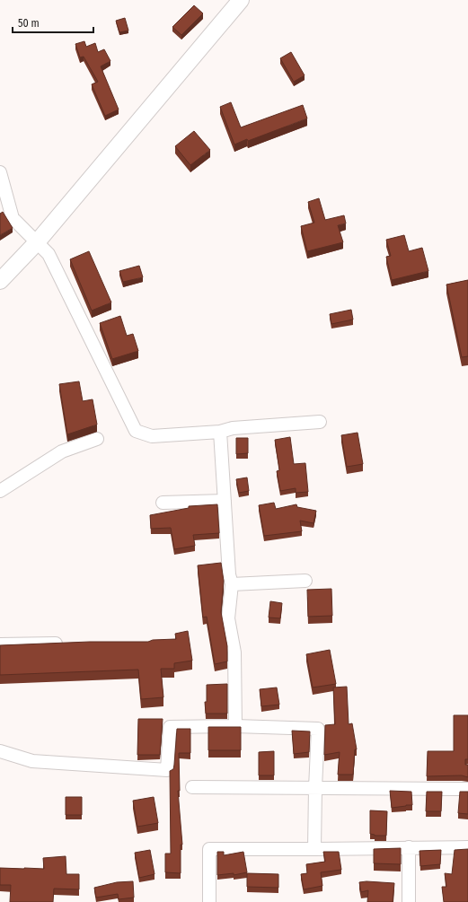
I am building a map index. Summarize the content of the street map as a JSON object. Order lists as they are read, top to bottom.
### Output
{
  "scale_bar": "50 m"
}
